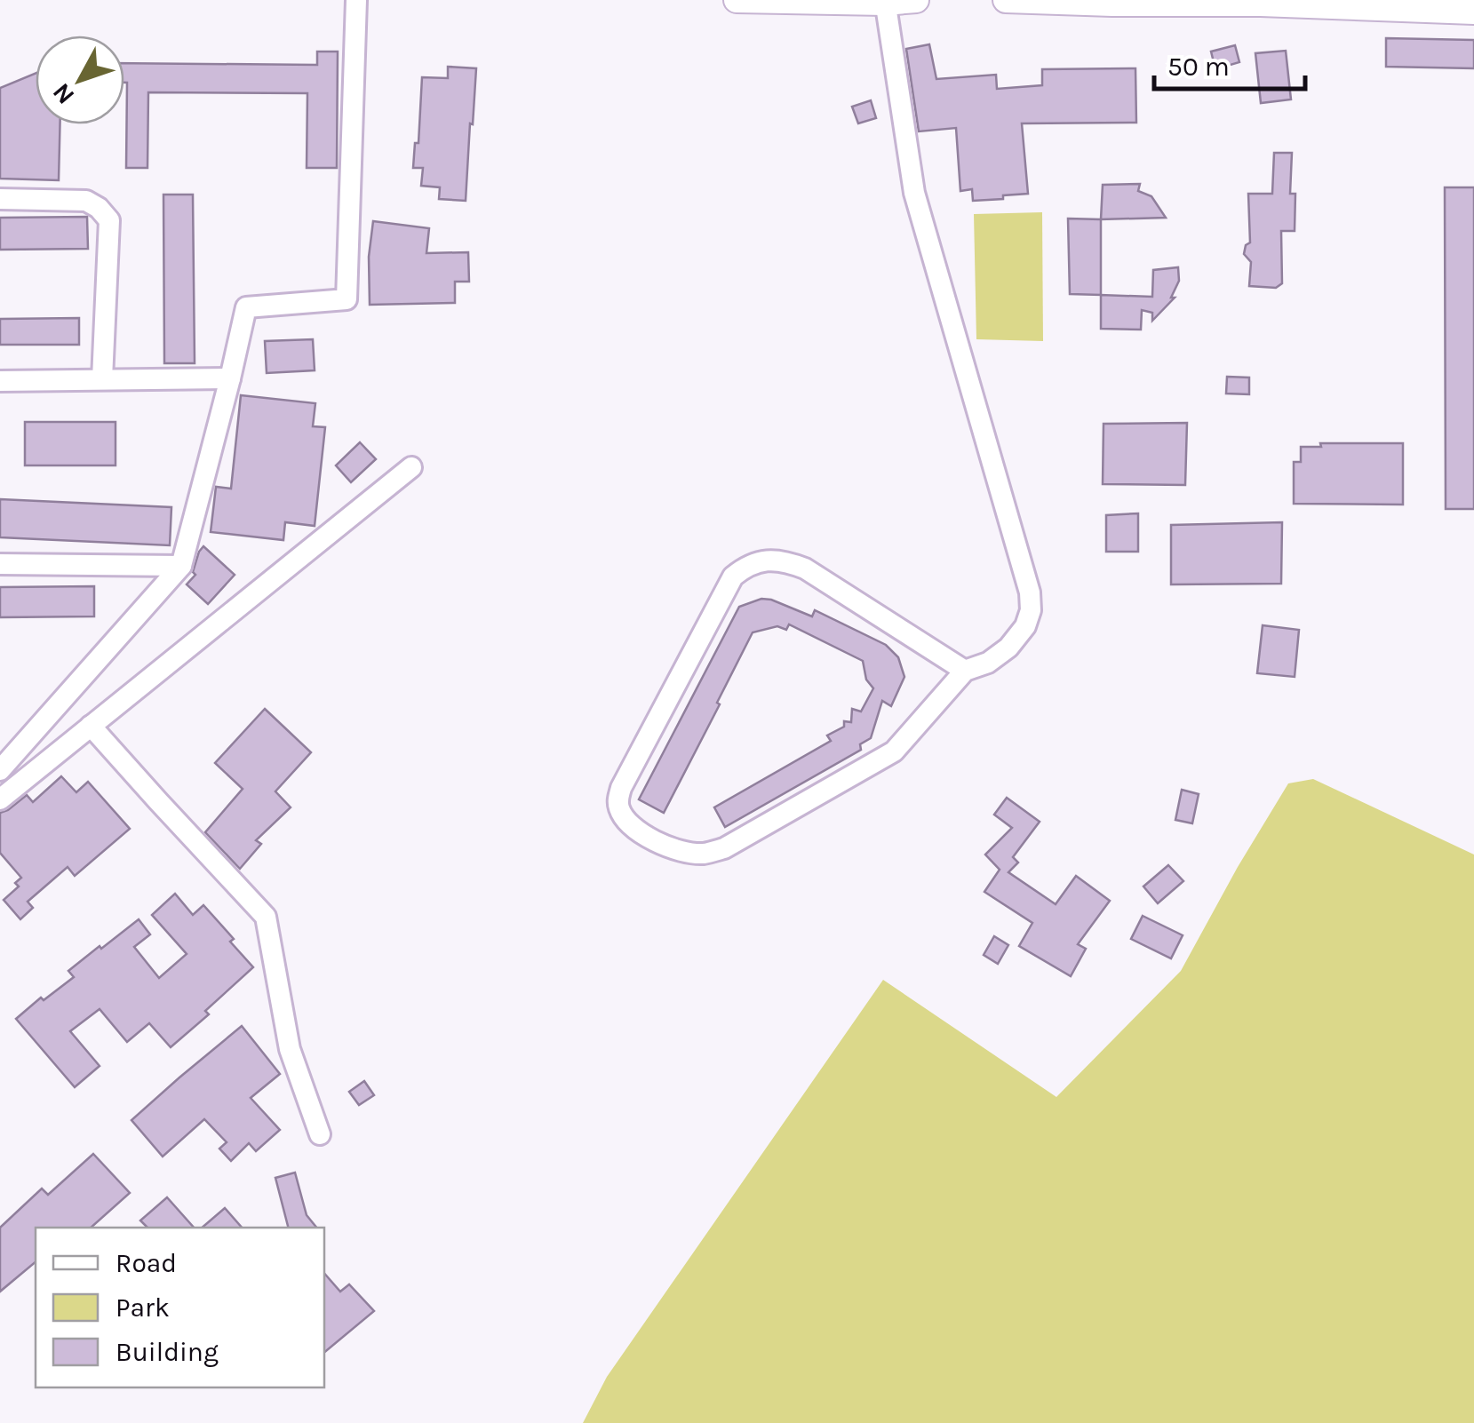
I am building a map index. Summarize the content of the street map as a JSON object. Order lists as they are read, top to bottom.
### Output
{
  "legend": ["Road", "Park", "Building"],
  "scale_bar": "50 m",
  "north": "bottom left"
}
